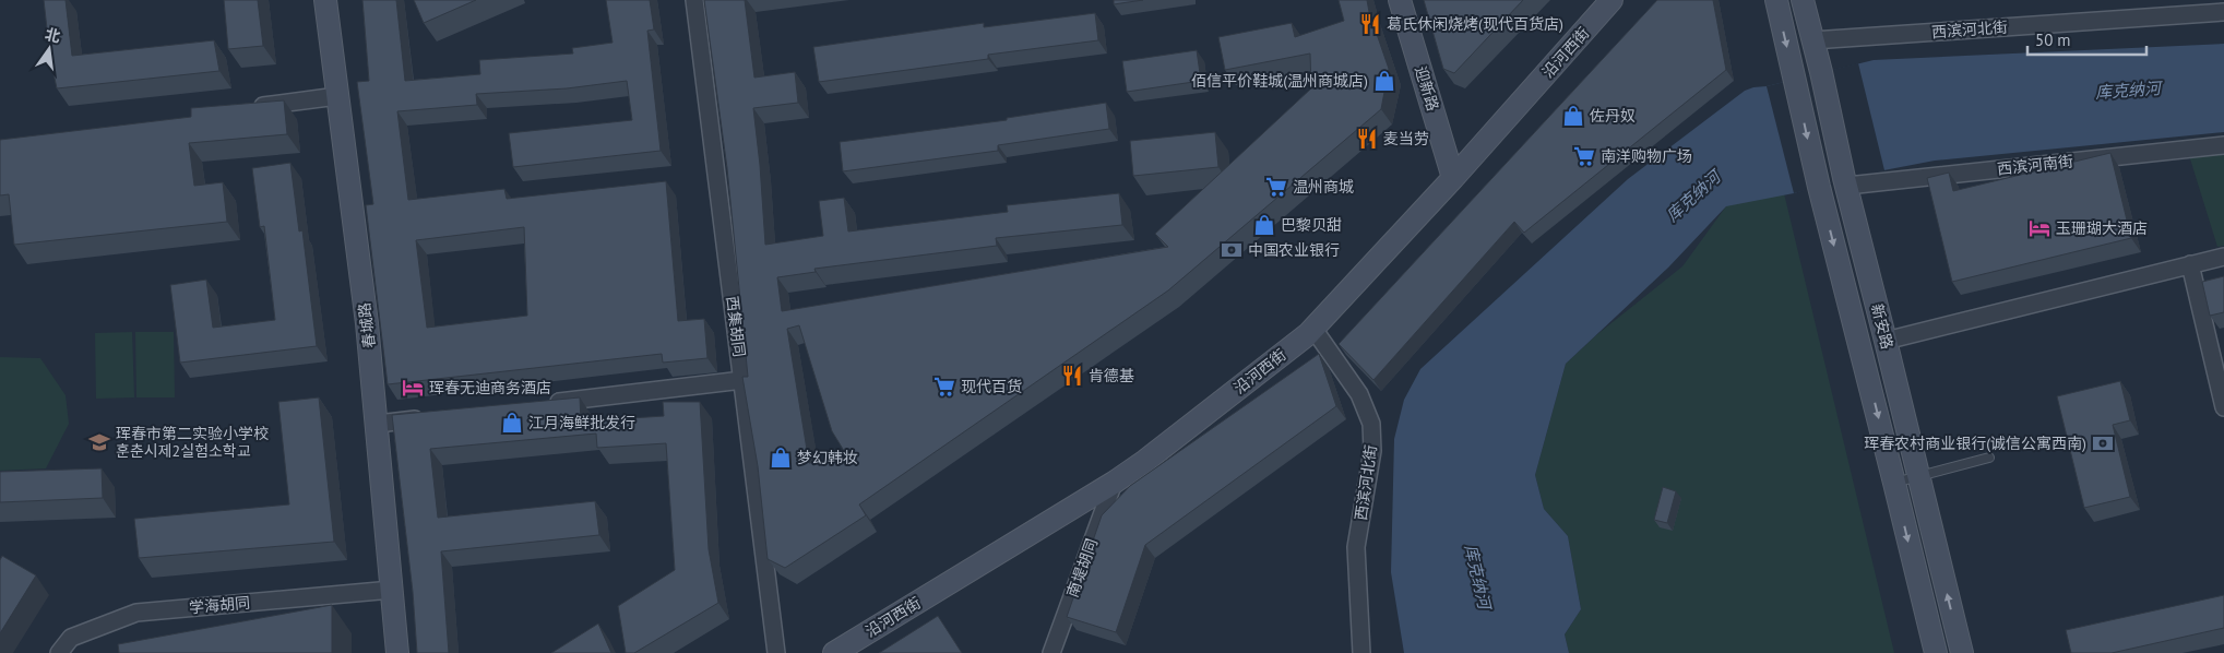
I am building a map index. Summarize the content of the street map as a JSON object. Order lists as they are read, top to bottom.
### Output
{
  "streets": {
    "main road": [
      "沿河西街",
      "迎新路",
      "春城路",
      "新安路"
    ],
    "street": [
      "西滨河北街",
      "西滨河南街",
      "西集胡同",
      "南堤胡同",
      "学海胡同"
    ]
  },
  "crossings": [
    ["西滨河北街", "沿河西街"],
    ["西滨河北街", "新安路"],
    ["沿河西街", "迎新路"],
    ["沿河西街", "南堤胡同"],
    ["西滨河南街", "新安路"],
    ["春城路", "学海胡同"]
  ],
  "water": ["库克纳河"],
  "places": {
    "restaurant": ["葛氏休闲烧烤(现代百货店)", "麦当劳", "肯德基"],
    "shop": [
      "佰信平价鞋城(温州商城店)",
      "佐丹奴",
      "巴黎贝甜",
      "江月海鲜批发行",
      "梦幻韩妆"
    ],
    "supermarket": ["南洋购物广场", "温州商城", "现代百货"],
    "hotel": ["玉珊瑚大酒店", "珲春无迪商务酒店"],
    "bank": ["中国农业银行", "珲春农村商业银行(诚信公寓西南)"],
    "school or university": ["珲春市第二实验小学校 훈춘시제2실험소학교"]
  },
  "scale_bar": "50 m",
  "north": "top"
}
